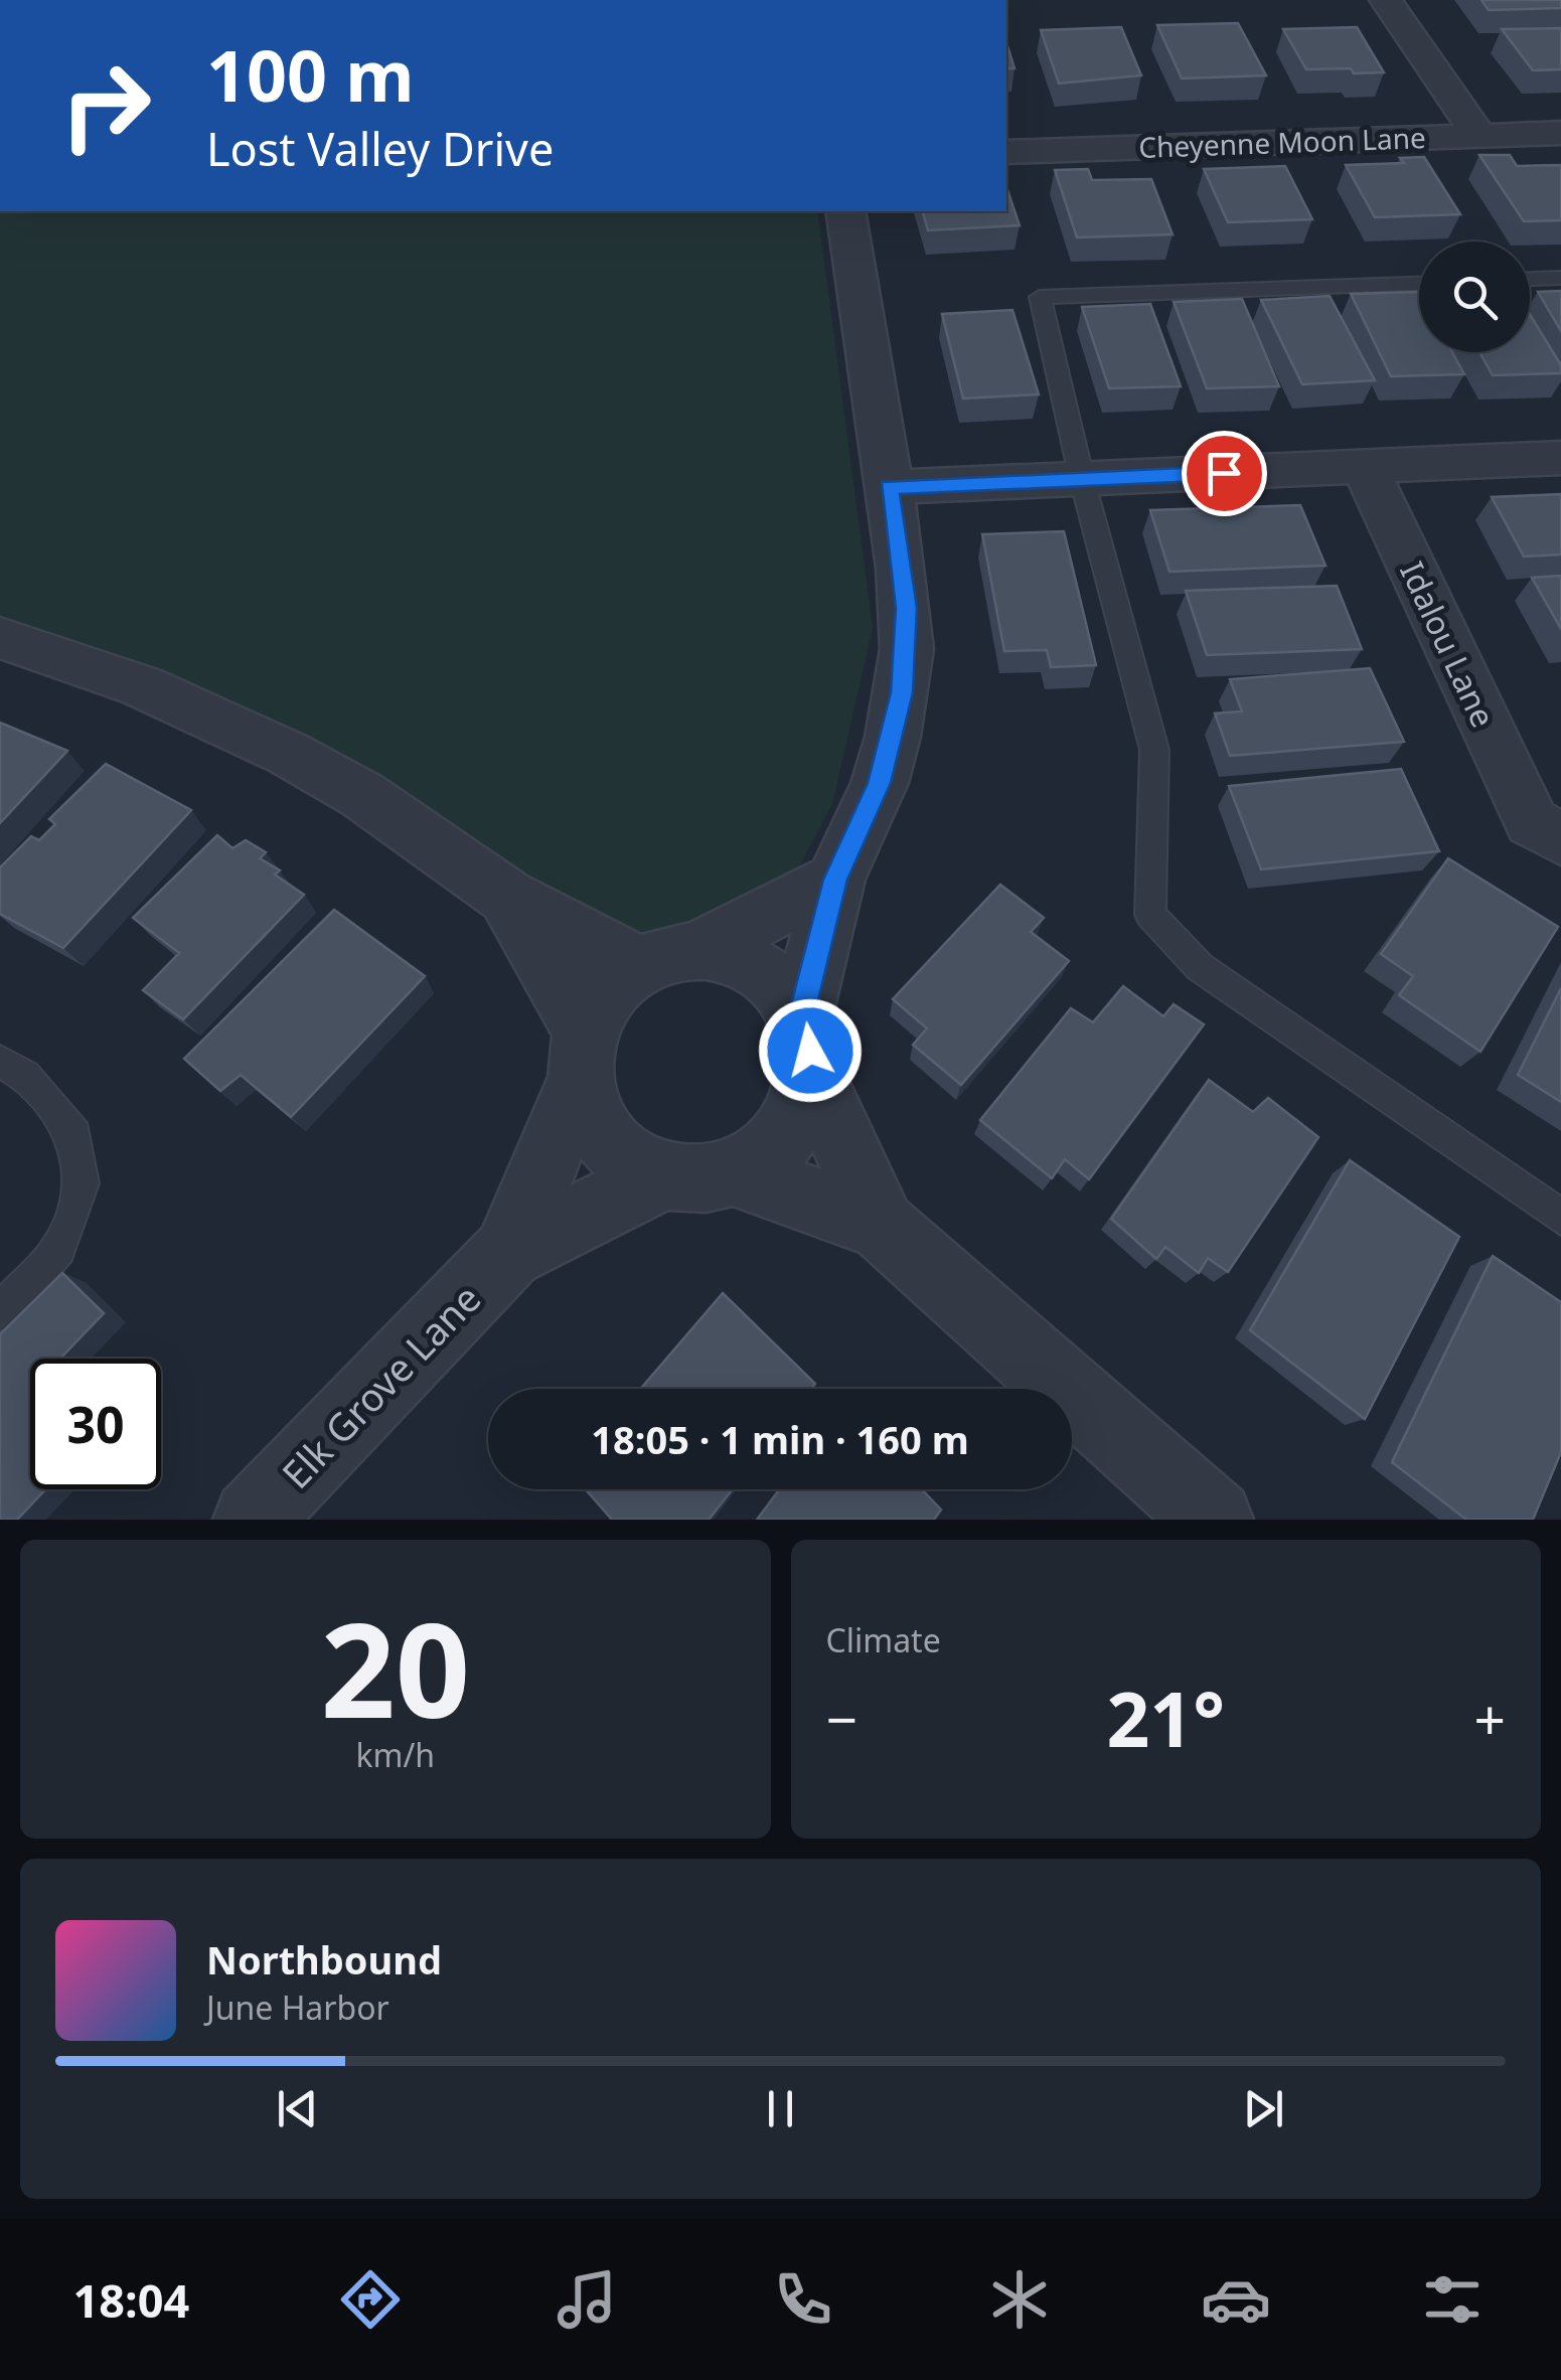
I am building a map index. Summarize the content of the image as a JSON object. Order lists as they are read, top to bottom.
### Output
{
  "streets": {
    "street": ["Cheyenne Moon Lane", "Idalou Lane", "Elk Grove Lane"]
  },
  "page": {
    "turn": ["100 m", "Lost Valley Drive"],
    "limit": "30",
    "trip": "18:05 · 1 min · 160 m",
    "tile": [
      ["20", "km/h"],
      "Climate"
    ],
    "heat": ["−", "21°", "+"],
    "song": ["Northbound", "June Harbor"],
    "tabs": "18:04"
  }
}
